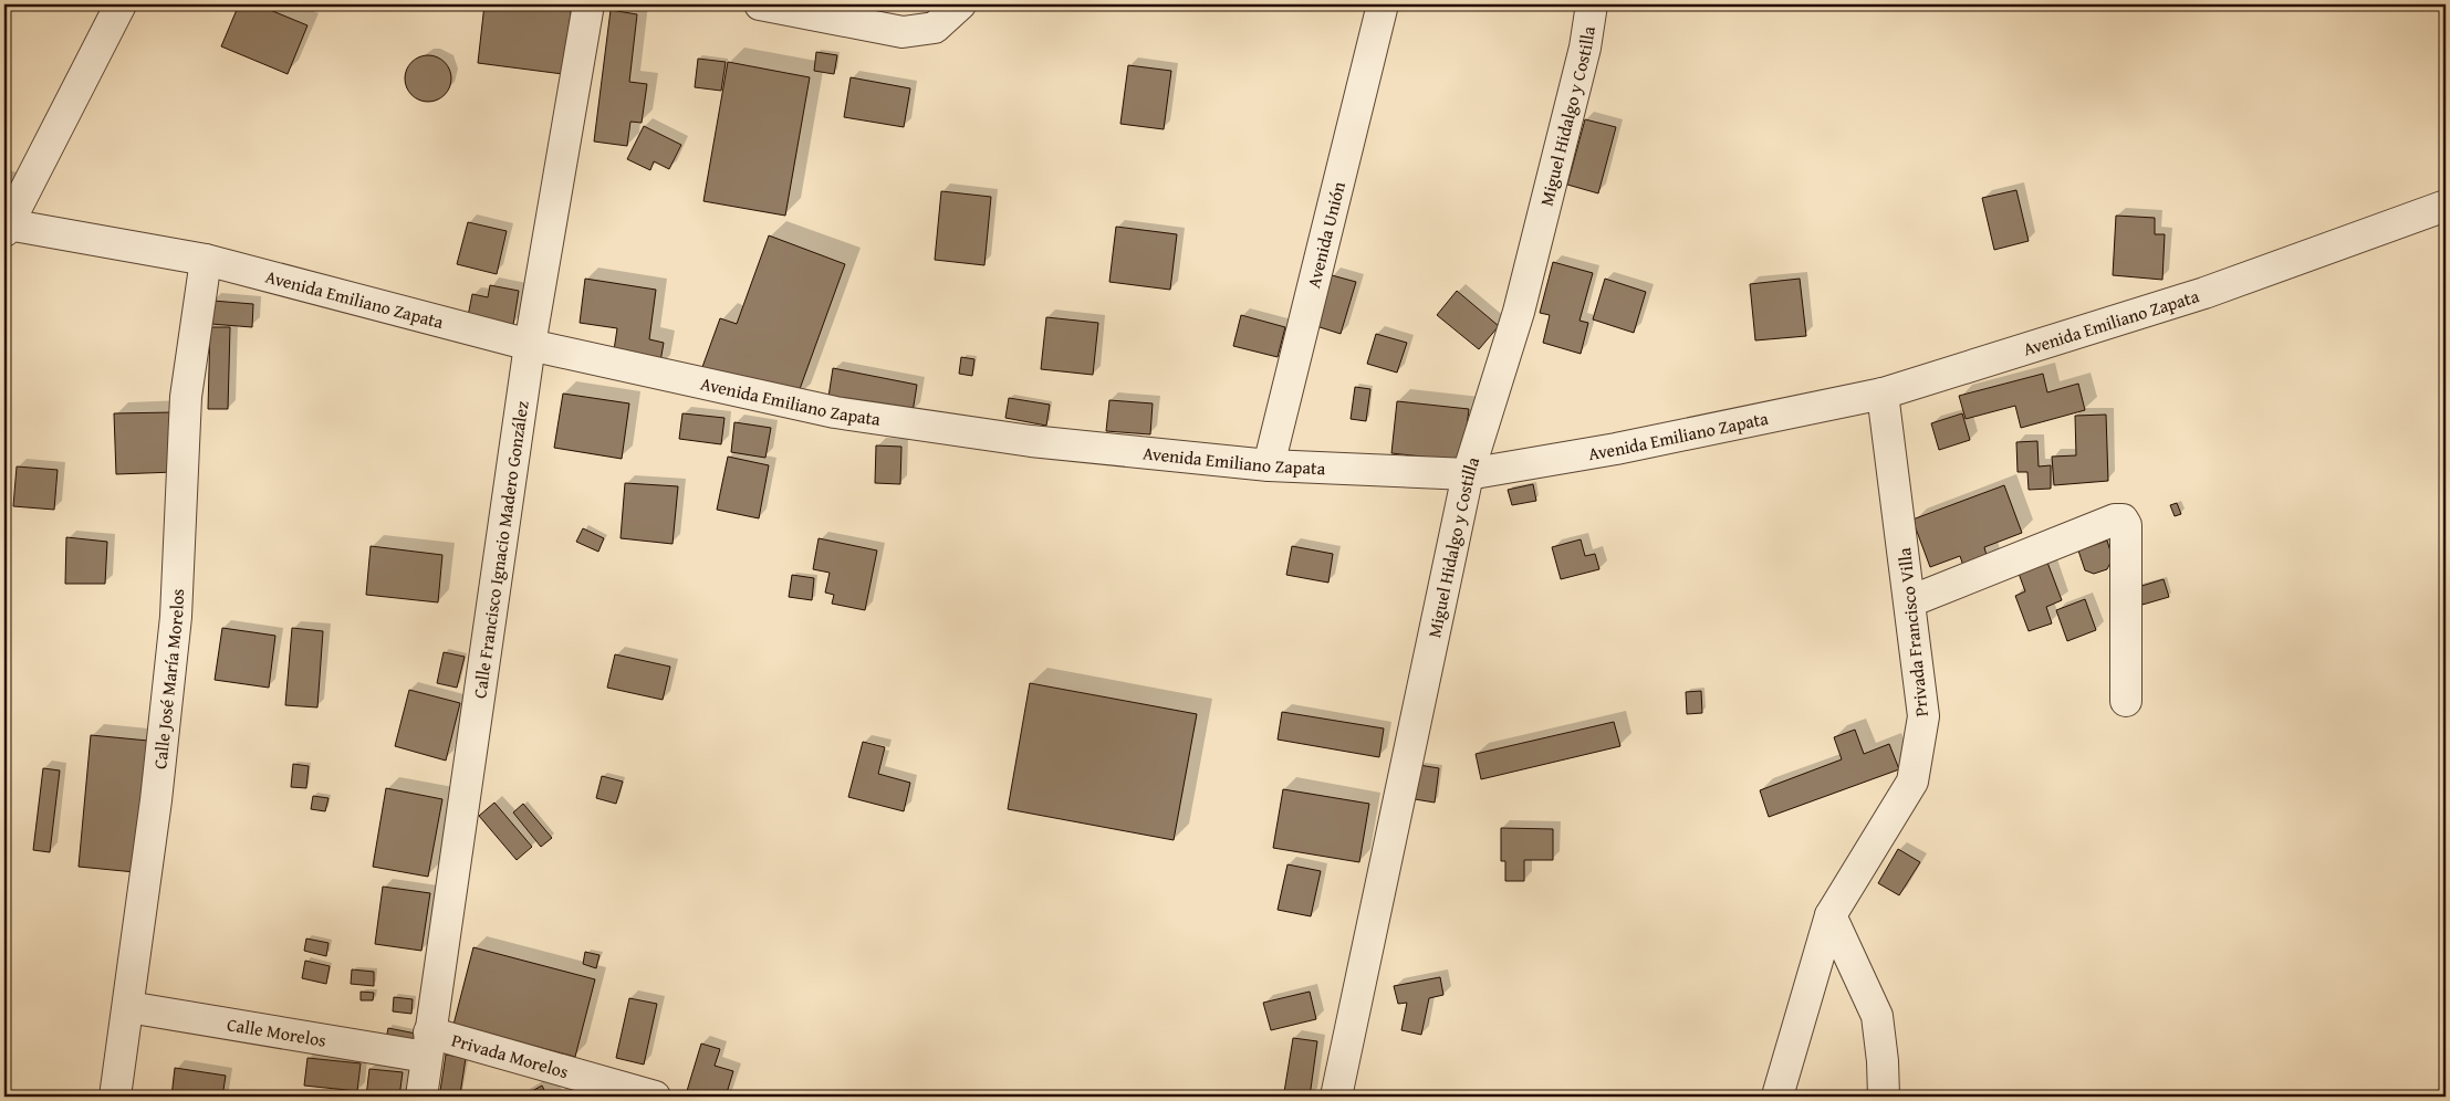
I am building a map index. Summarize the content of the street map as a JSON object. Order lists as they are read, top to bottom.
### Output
{
  "streets": {
    "street": [
      "Miguel Hidalgo y Costilla",
      "Avenida Unión",
      "Avenida Emiliano Zapata",
      "Calle Francisco Ignacio Madero González",
      "Privada Francisco Villa",
      "Calle José María Morelos",
      "Calle Morelos",
      "Privada Morelos"
    ]
  },
  "crossings": [
    ["Miguel Hidalgo y Costilla", "Avenida Emiliano Zapata"],
    ["Avenida Unión", "Avenida Emiliano Zapata"],
    ["Avenida Emiliano Zapata", "Calle Francisco Ignacio Madero González"],
    ["Avenida Emiliano Zapata", "Privada Francisco Villa"],
    ["Avenida Emiliano Zapata", "Calle José María Morelos"],
    ["Calle Francisco Ignacio Madero González", "Calle Morelos"],
    ["Calle Francisco Ignacio Madero González", "Privada Morelos"],
    ["Calle José María Morelos", "Calle Morelos"],
    ["Calle Morelos", "Privada Morelos"]
  ]
}
